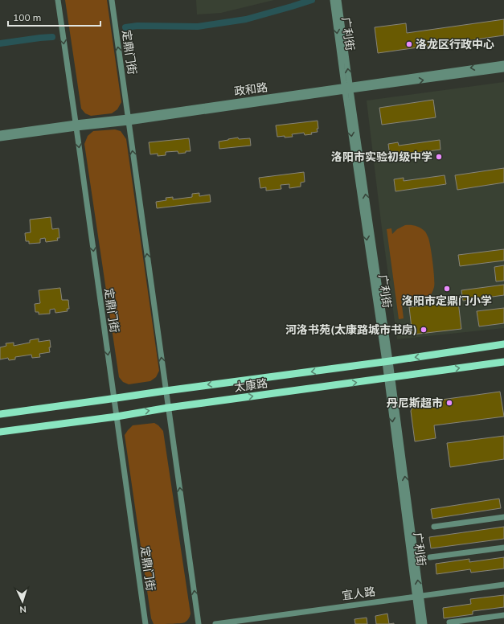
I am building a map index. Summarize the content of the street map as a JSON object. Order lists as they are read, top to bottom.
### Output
{
  "streets": {
    "main road": ["太康路"],
    "street": [
      "广利街",
      "定鼎门街",
      "政和路",
      "宜人路"
    ]
  },
  "crossings": [
    ["广利街", "政和路"],
    ["广利街", "太康路"],
    ["广利街", "宜人路"],
    ["定鼎门街", "政和路"],
    ["定鼎门街", "太康路"]
  ],
  "places": [
    "洛龙区行政中心",
    "洛阳市实验初级中学",
    "洛阳市定鼎门小学",
    "河洛书苑(太康路城市书房)",
    "丹尼斯超市"
  ],
  "scale_bar": "100 m",
  "north": "bottom"
}
